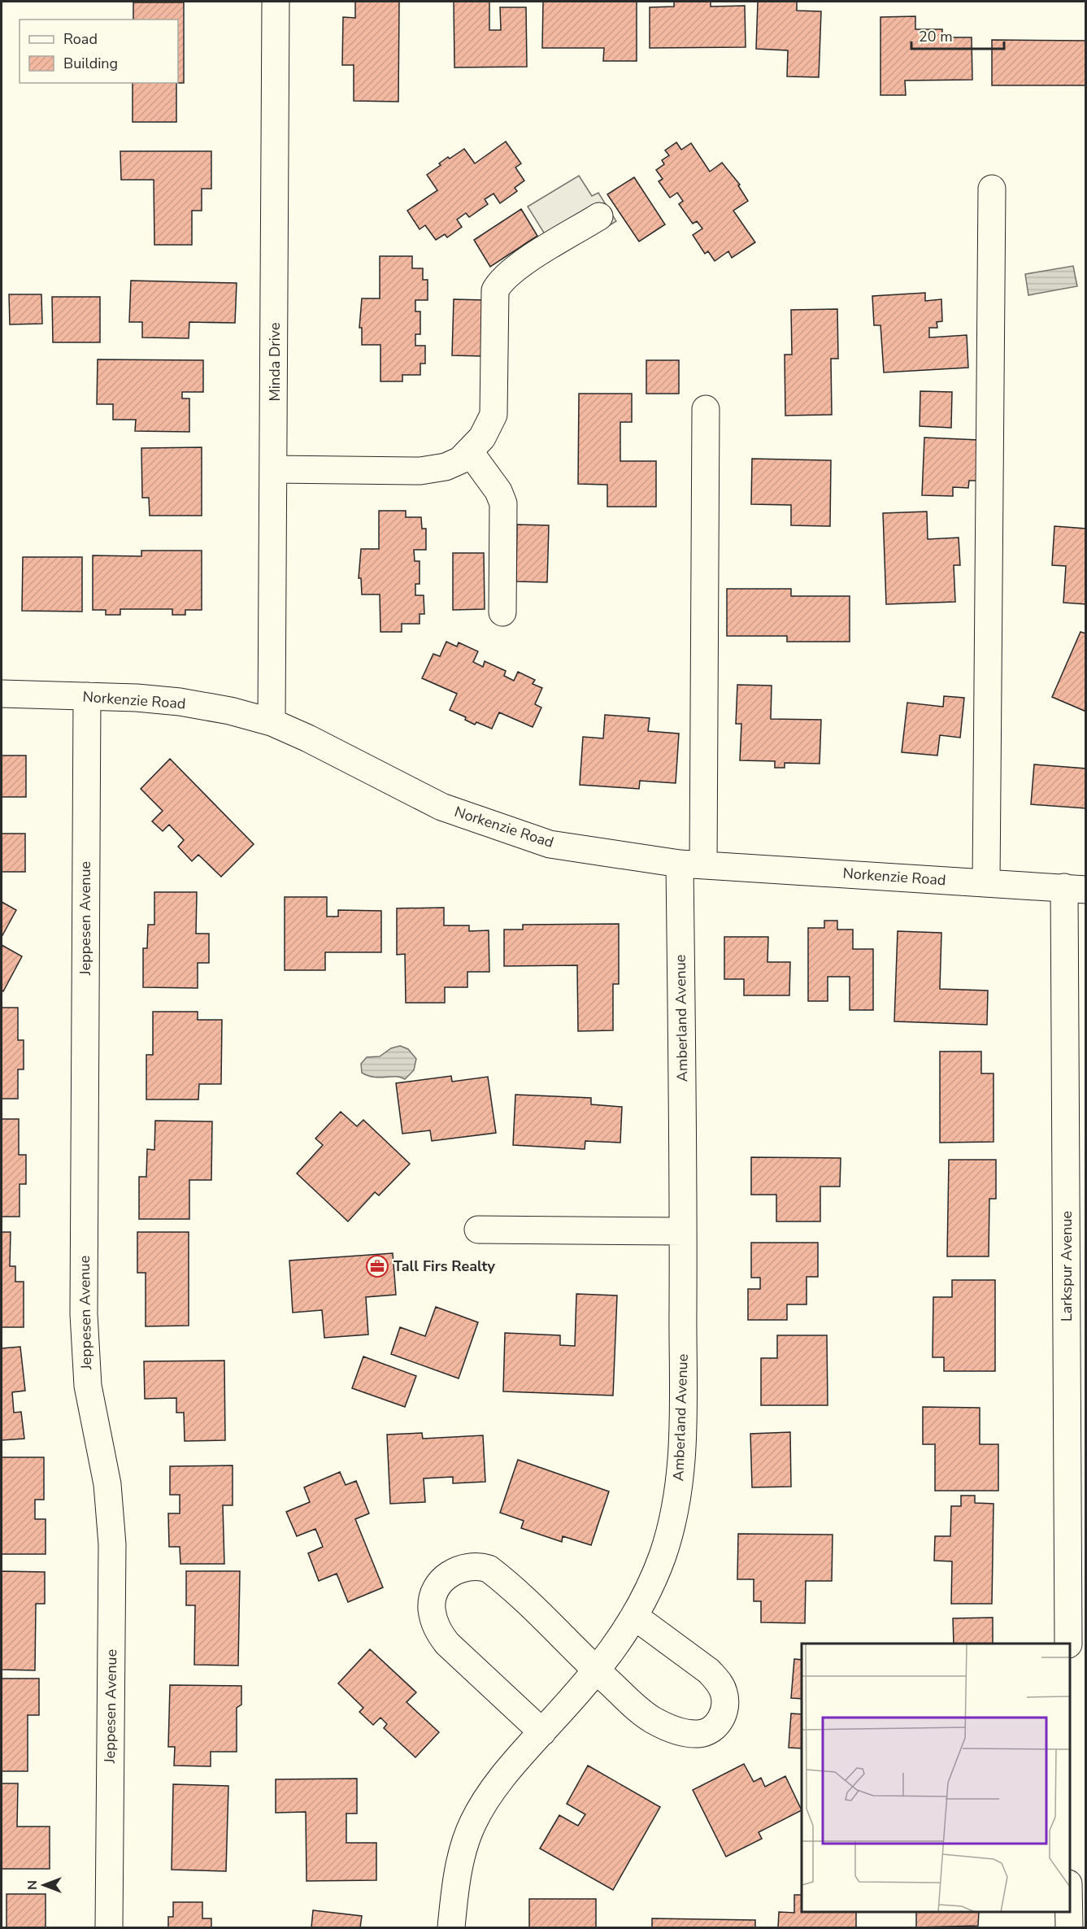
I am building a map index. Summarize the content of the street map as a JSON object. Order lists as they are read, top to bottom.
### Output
{
  "streets": {
    "street": [
      "Minda Drive",
      "Norkenzie Road",
      "Jeppesen Avenue",
      "Amberland Avenue",
      "Larkspur Avenue"
    ]
  },
  "crossings": [
    ["Minda Drive", "Norkenzie Road"],
    ["Norkenzie Road", "Jeppesen Avenue"],
    ["Norkenzie Road", "Amberland Avenue"],
    ["Norkenzie Road", "Larkspur Avenue"]
  ],
  "places": {
    "office": ["Tall Firs Realty"]
  },
  "legend": ["Road", "Building"],
  "scale_bar": "20 m",
  "north": "left"
}
